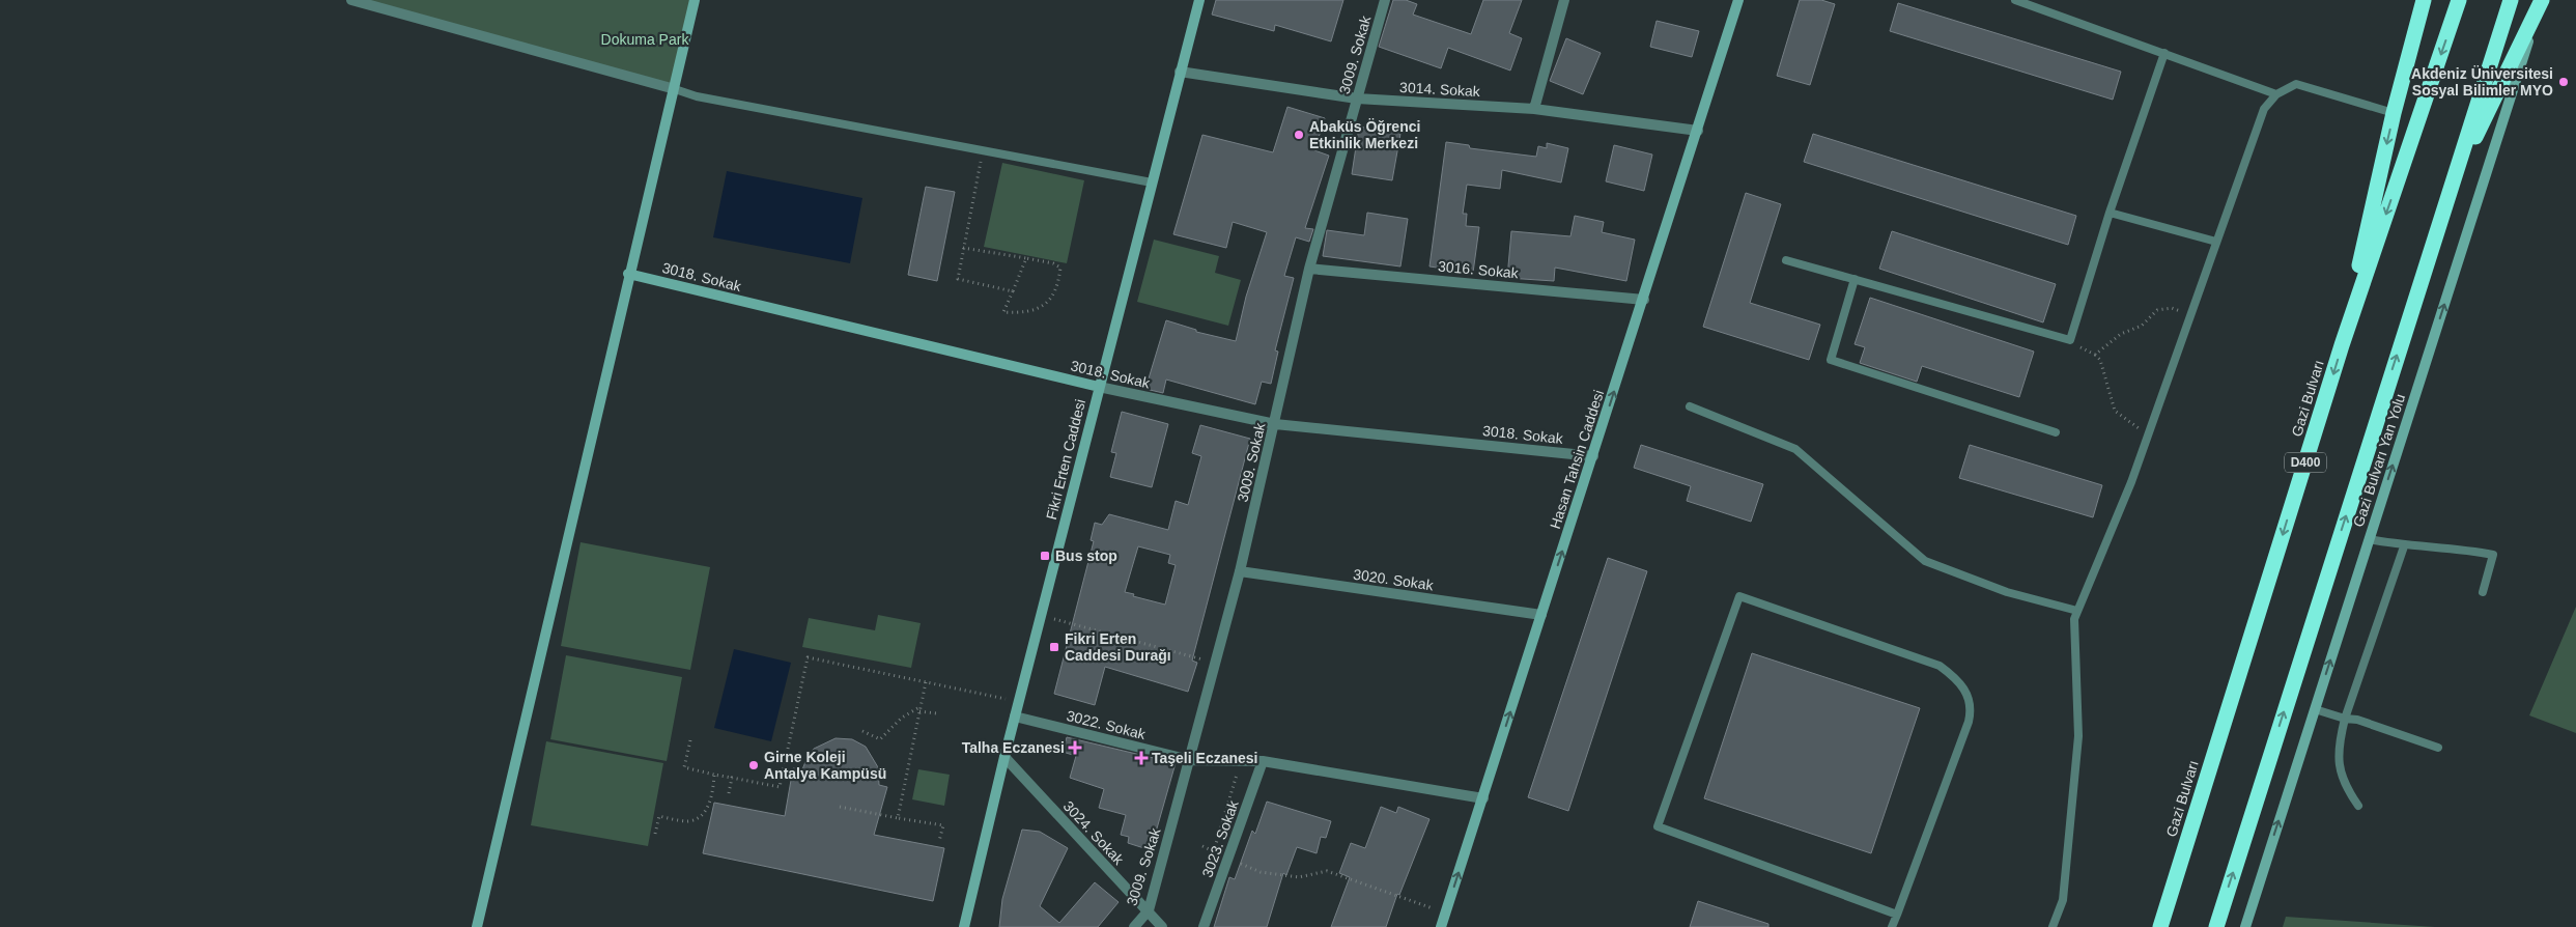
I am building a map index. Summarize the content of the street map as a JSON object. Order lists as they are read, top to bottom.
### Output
{
  "streets": {
    "highway": ["Gazi Bulvarı", "D400"],
    "street": [
      "3009. Sokak",
      "3014. Sokak",
      "3016. Sokak",
      "3018. Sokak",
      "Fikri Erten Caddesi",
      "Hasan Tahsin Caddesi",
      "Gazi Bulvarı Yan Yolu",
      "3020. Sokak",
      "3022. Sokak",
      "3024. Sokak",
      "3023. Sokak"
    ]
  },
  "crossings": [
    ["3009. Sokak", "3014. Sokak"],
    ["3009. Sokak", "3016. Sokak"],
    ["3009. Sokak", "3018. Sokak"],
    ["3009. Sokak", "3020. Sokak"],
    ["3009. Sokak", "3022. Sokak"],
    ["3009. Sokak", "3024. Sokak"],
    ["3014. Sokak", "Fikri Erten Caddesi"],
    ["3014. Sokak", "Hasan Tahsin Caddesi"],
    ["3016. Sokak", "Hasan Tahsin Caddesi"],
    ["3018. Sokak", "Fikri Erten Caddesi"],
    ["3018. Sokak", "Hasan Tahsin Caddesi"],
    ["Fikri Erten Caddesi", "3022. Sokak"],
    ["Fikri Erten Caddesi", "3024. Sokak"],
    ["Hasan Tahsin Caddesi", "3020. Sokak"],
    ["Hasan Tahsin Caddesi", "3022. Sokak"],
    ["3022. Sokak", "3023. Sokak"]
  ],
  "one_way": ["Hasan Tahsin Caddesi", "Gazi Bulvarı Yan Yolu"],
  "parks": ["Dokuma Park"],
  "places": {
    "other": ["Akdeniz Üniversitesi Sosyal Bilimler MYO", "Abaküs Öğrenci Etkinlik Merkezi", "Girne Koleji Antalya Kampüsü"],
    "transit": ["Bus stop", "Fikri Erten Caddesi Durağı"],
    "health": ["Talha Eczanesi", "Taşeli Eczanesi"]
  }
}
